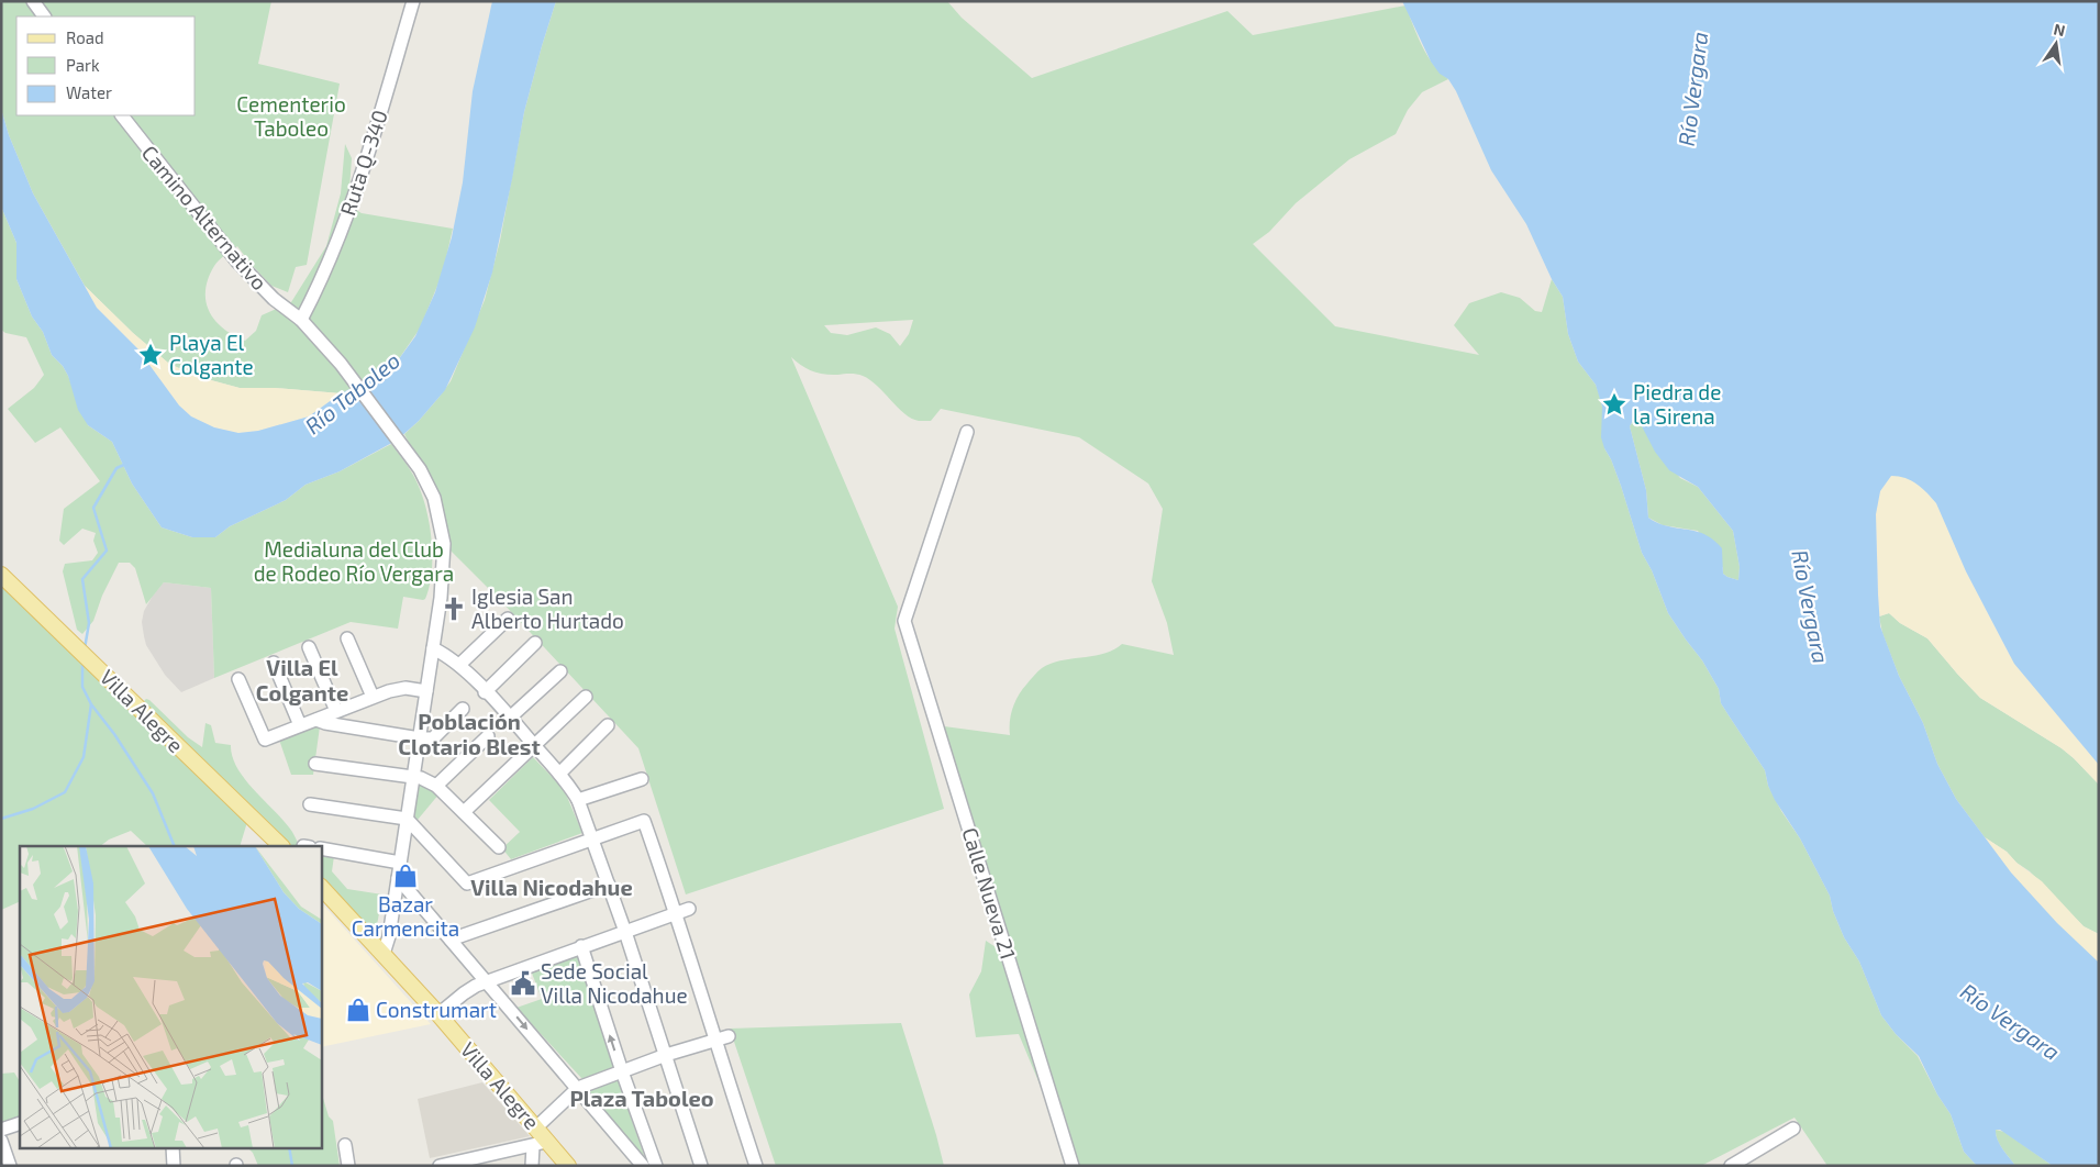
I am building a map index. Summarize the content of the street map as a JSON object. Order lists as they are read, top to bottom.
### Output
{
  "streets": {
    "main road": ["Villa Alegre"],
    "street": ["Ruta Q-340", "Camino Alternativo", "Calle Nueva 21"]
  },
  "crossings": [
    ["Ruta Q-340", "Camino Alternativo"],
    ["Camino Alternativo", "Villa Alegre"]
  ],
  "districts": [
    "Villa El Colgante",
    "Población Clotario Blest",
    "Villa Nicodahue",
    "Plaza Taboleo"
  ],
  "water": ["Río Vergara", "Río Taboleo"],
  "parks": ["Cementerio Taboleo", "Medialuna del Club de Rodeo Río Vergara"],
  "places": {
    "place": ["Playa El Colgante", "Piedra de la Sirena"],
    "church": ["Iglesia San Alberto Hurtado"],
    "shop": ["Bazar Carmencita", "Construmart"],
    "public building": ["Sede Social Villa Nicodahue"]
  },
  "legend": ["Road", "Park", "Water"],
  "north": "top"
}
